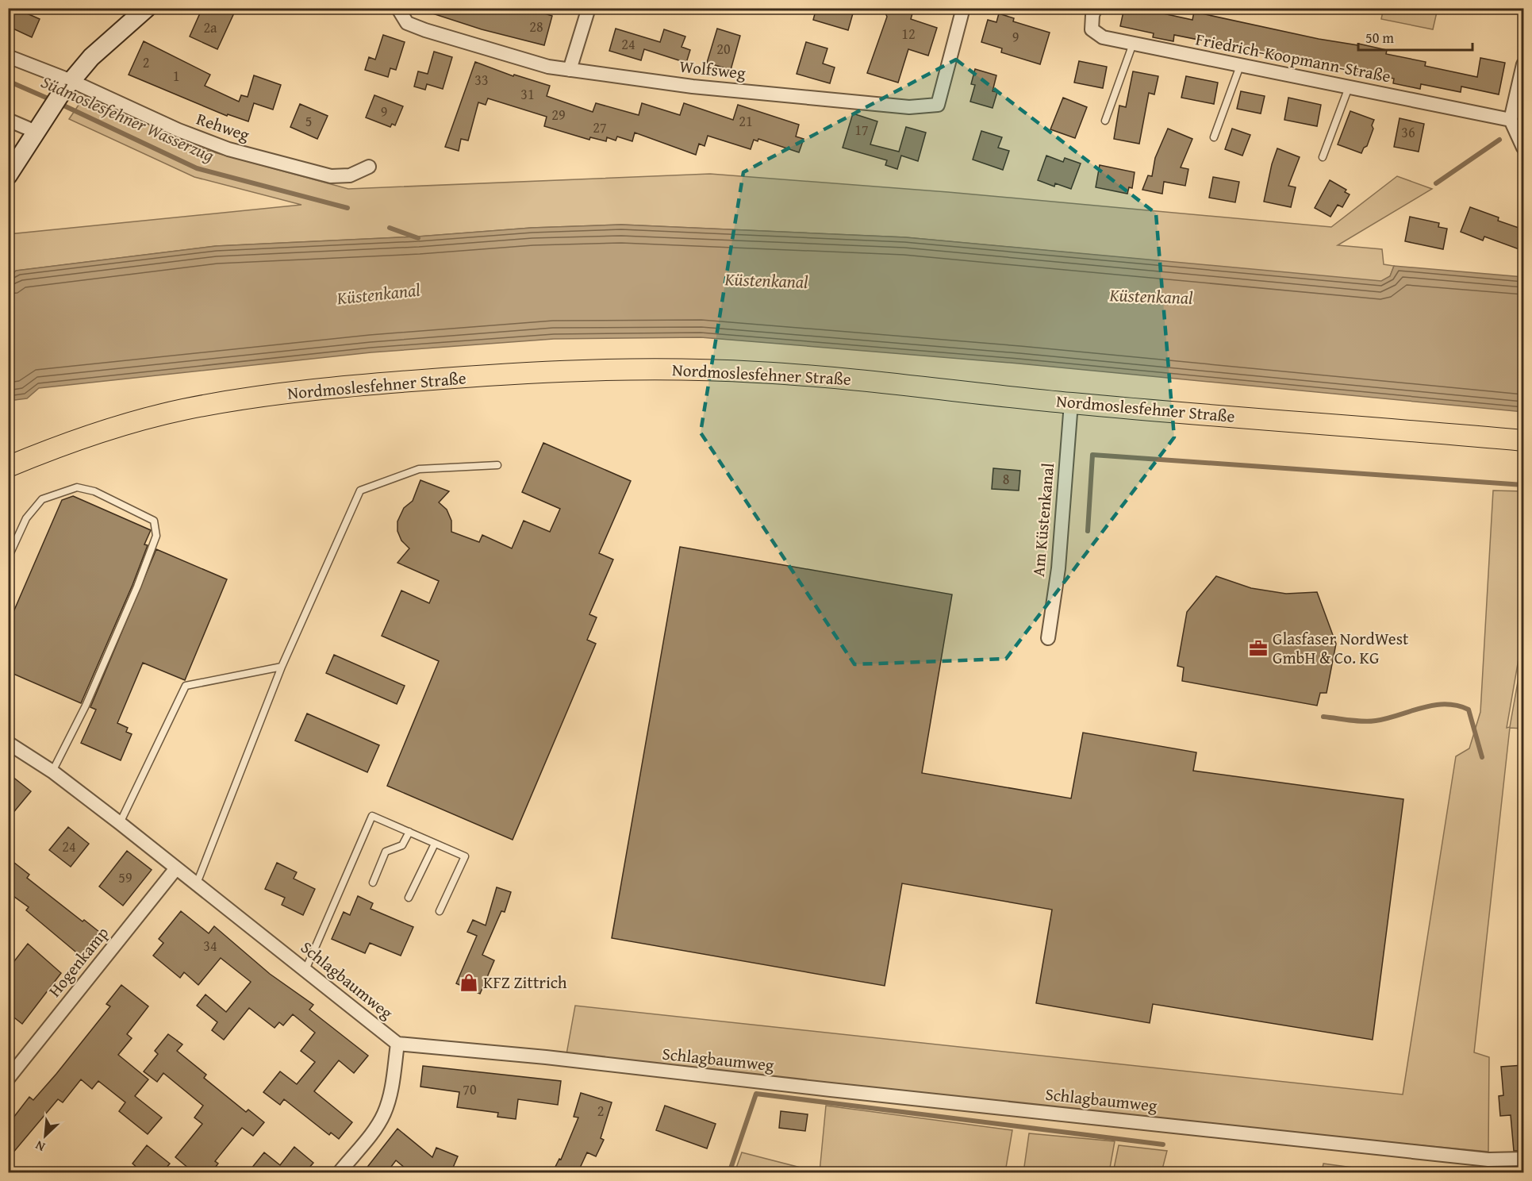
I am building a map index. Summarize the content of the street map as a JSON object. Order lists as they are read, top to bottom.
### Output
{
  "streets": {
    "main road": ["Nordmoslesfehner Straße"],
    "street": [
      "Friedrich-Koopmann-Straße",
      "Wolfsweg",
      "Rehweg",
      "Am Küstenkanal",
      "Hogenkamp",
      "Schlagbaumweg"
    ]
  },
  "crossings": [
    ["Nordmoslesfehner Straße", "Am Küstenkanal"],
    ["Hogenkamp", "Schlagbaumweg"]
  ],
  "water": ["Südmoslesfehner Wasserzug", "Küstenkanal"],
  "places": {
    "office": ["Glasfaser NordWest GmbH & Co. KG"],
    "shop": ["KFZ Zittrich"]
  },
  "house_numbers": [
    "28",
    "2a",
    "12",
    "9",
    "24",
    "20",
    "2",
    "1",
    "33",
    "31",
    "9",
    "29",
    "5",
    "21",
    "27",
    "17",
    "36",
    "8",
    "24",
    "59",
    "34",
    "70",
    "2"
  ],
  "scale_bar": "50 m",
  "north": "bottom left"
}
